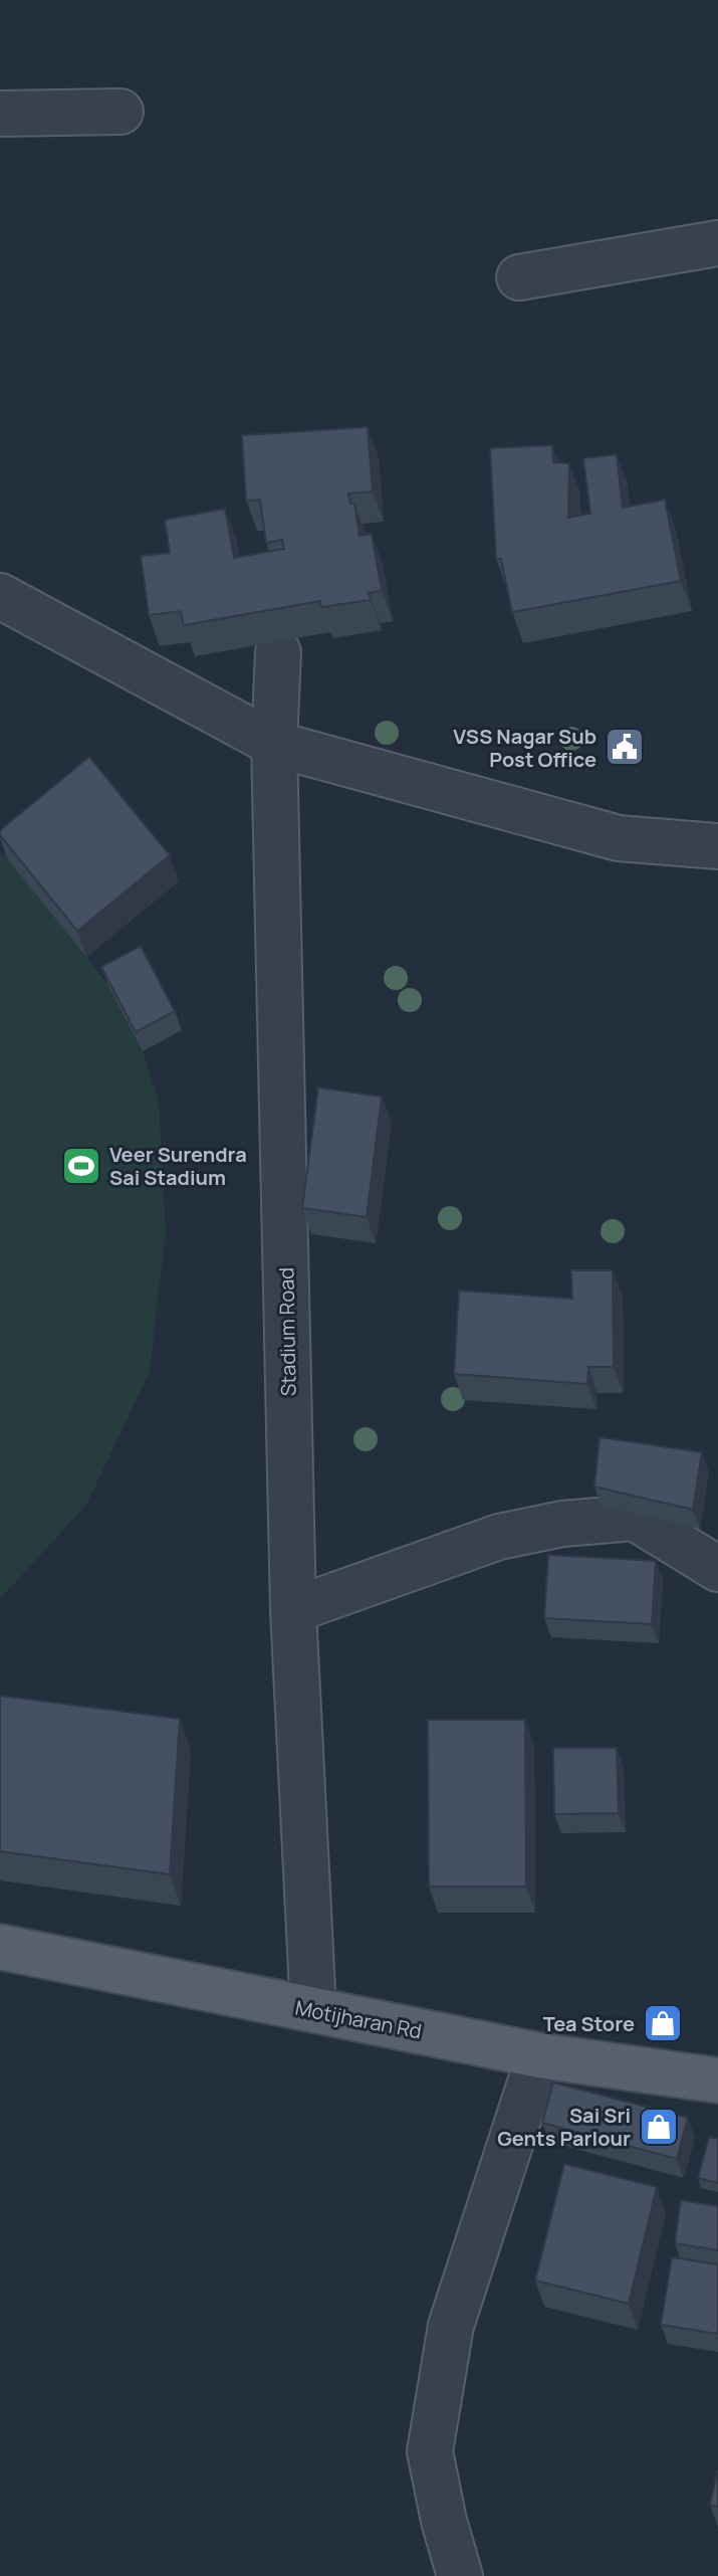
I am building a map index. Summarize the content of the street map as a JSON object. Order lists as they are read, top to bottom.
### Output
{
  "streets": {
    "main road": ["Motijharan Rd"],
    "street": ["Stadium Road"]
  },
  "crossings": [
    ["Stadium Road", "Motijharan Rd"]
  ],
  "places": {
    "public building": ["VSS Nagar Sub Post Office"],
    "sports": ["Veer Surendra Sai Stadium"],
    "shop": ["Tea Store", "Sai Sri Gents Parlour"]
  }
}
